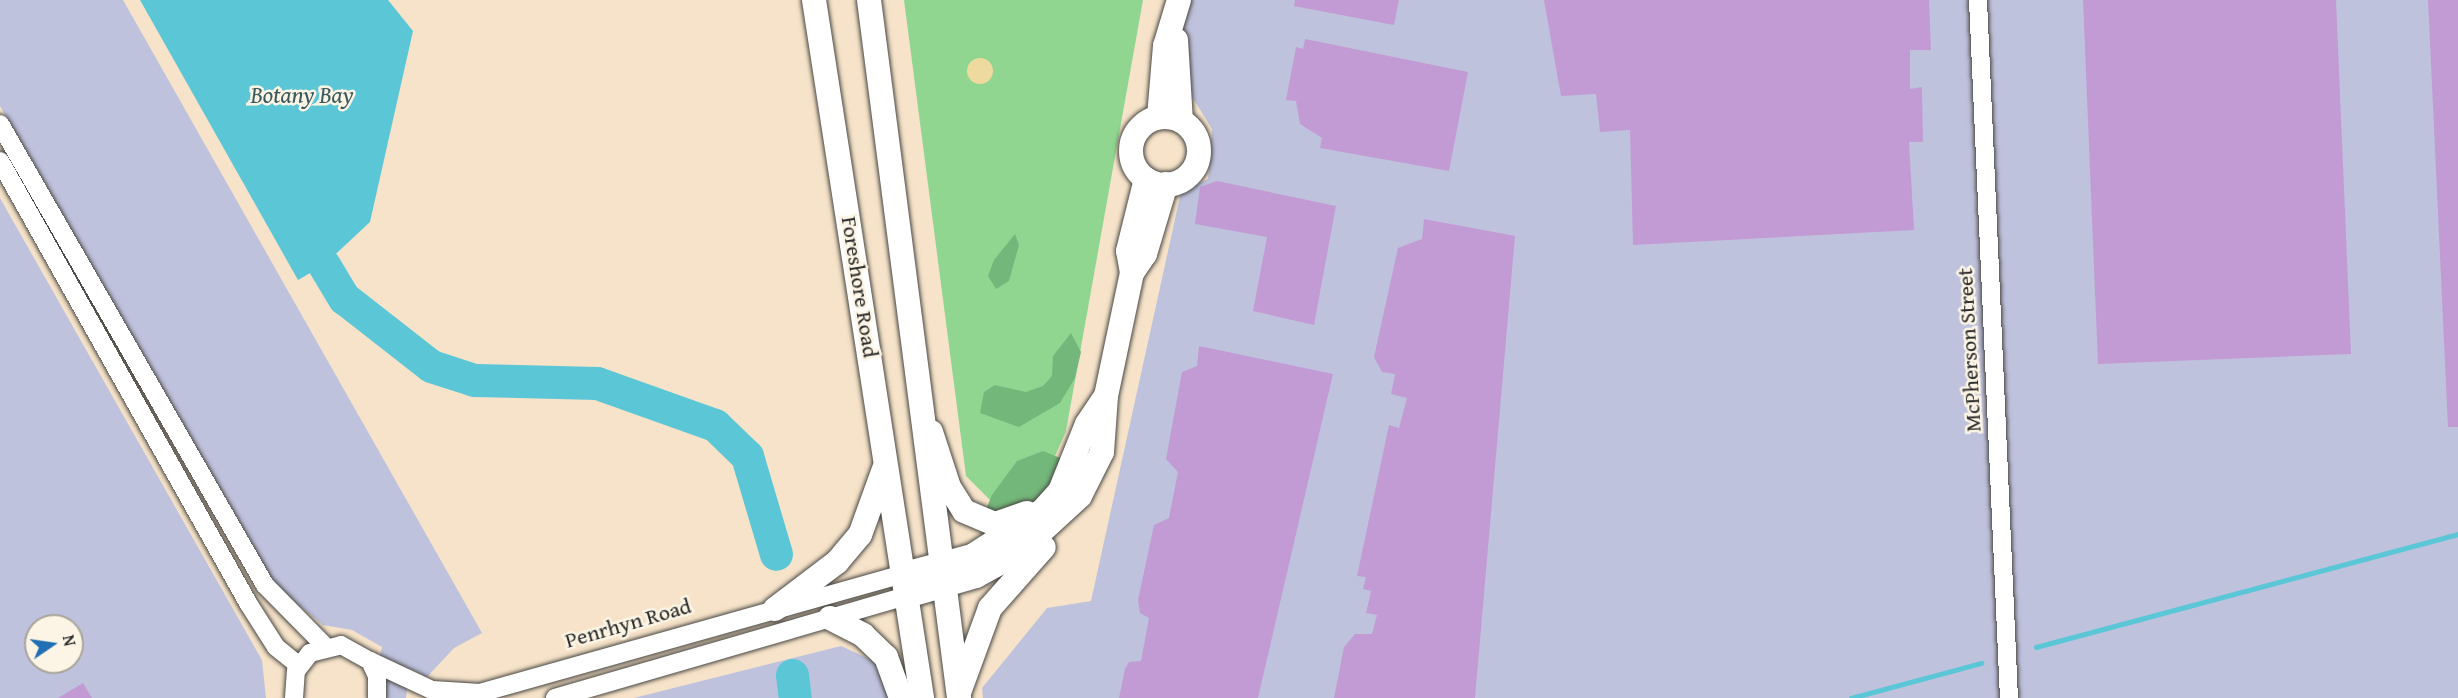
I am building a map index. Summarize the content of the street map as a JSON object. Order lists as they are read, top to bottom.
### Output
{
  "streets": {
    "main road": ["Foreshore Road"],
    "street": ["McPherson Street", "Penrhyn Road"]
  },
  "crossings": [
    ["Foreshore Road", "Penrhyn Road"]
  ],
  "water": ["Botany Bay"],
  "north": "right"
}
